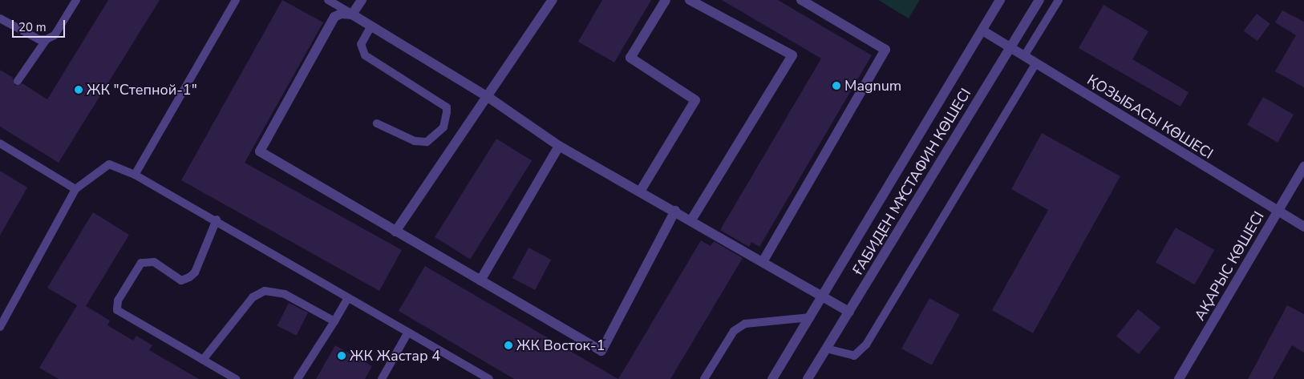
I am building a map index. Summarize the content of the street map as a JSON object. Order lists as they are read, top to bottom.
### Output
{
  "streets": {
    "street": ["ҚОЗЫБАСЫ КӨШЕСІ", "ҒАБИДЕН МҰСТАФИН КӨШЕСІ", "АҚАРЫС КӨШЕСІ"]
  },
  "crossings": [
    ["ҚОЗЫБАСЫ КӨШЕСІ", "ҒАБИДЕН МҰСТАФИН КӨШЕСІ"],
    ["ҚОЗЫБАСЫ КӨШЕСІ", "АҚАРЫС КӨШЕСІ"]
  ],
  "places": [
    "Magnum",
    "ЖК \"Степной-1\"",
    "ЖК Восток-1",
    "ЖК Жастар 4"
  ],
  "scale_bar": "20 m"
}
